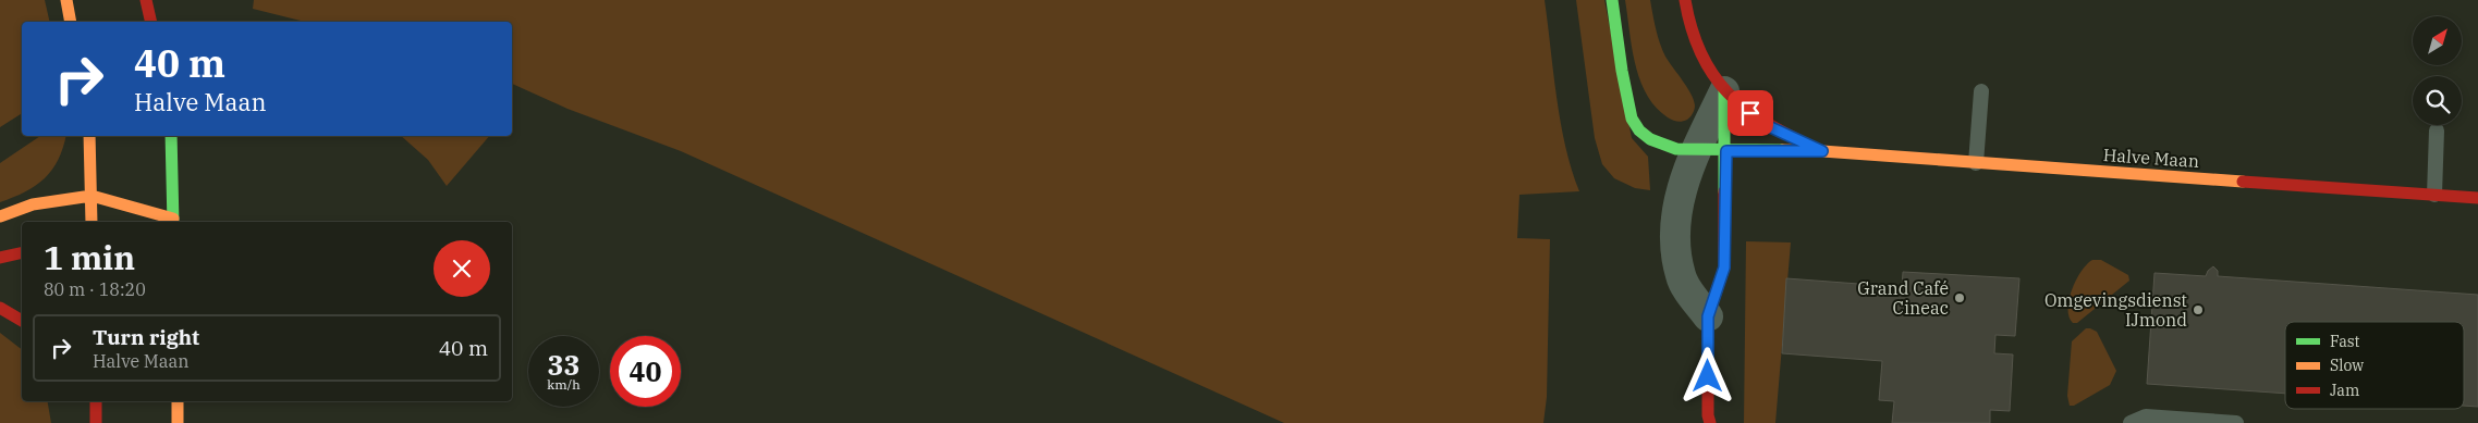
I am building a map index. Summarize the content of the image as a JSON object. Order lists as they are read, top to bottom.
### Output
{
  "streets": {
    "main road": ["Halve Maan"]
  },
  "places": ["Grand Café Cineac", "Omgevingsdienst IJmond"],
  "legend": ["Fast", "Slow", "Jam"],
  "north": "top right",
  "page": {
    "turn": ["40 m", "Halve Maan"],
    "heading": ["1 min", "80 m · 18:20"],
    "list": [
      {
        "name": "Turn right",
        "note": "Halve Maan",
        "value": "40 m"
      }
    ],
    "speed": "33 km/h",
    "limit": "40"
  }
}
